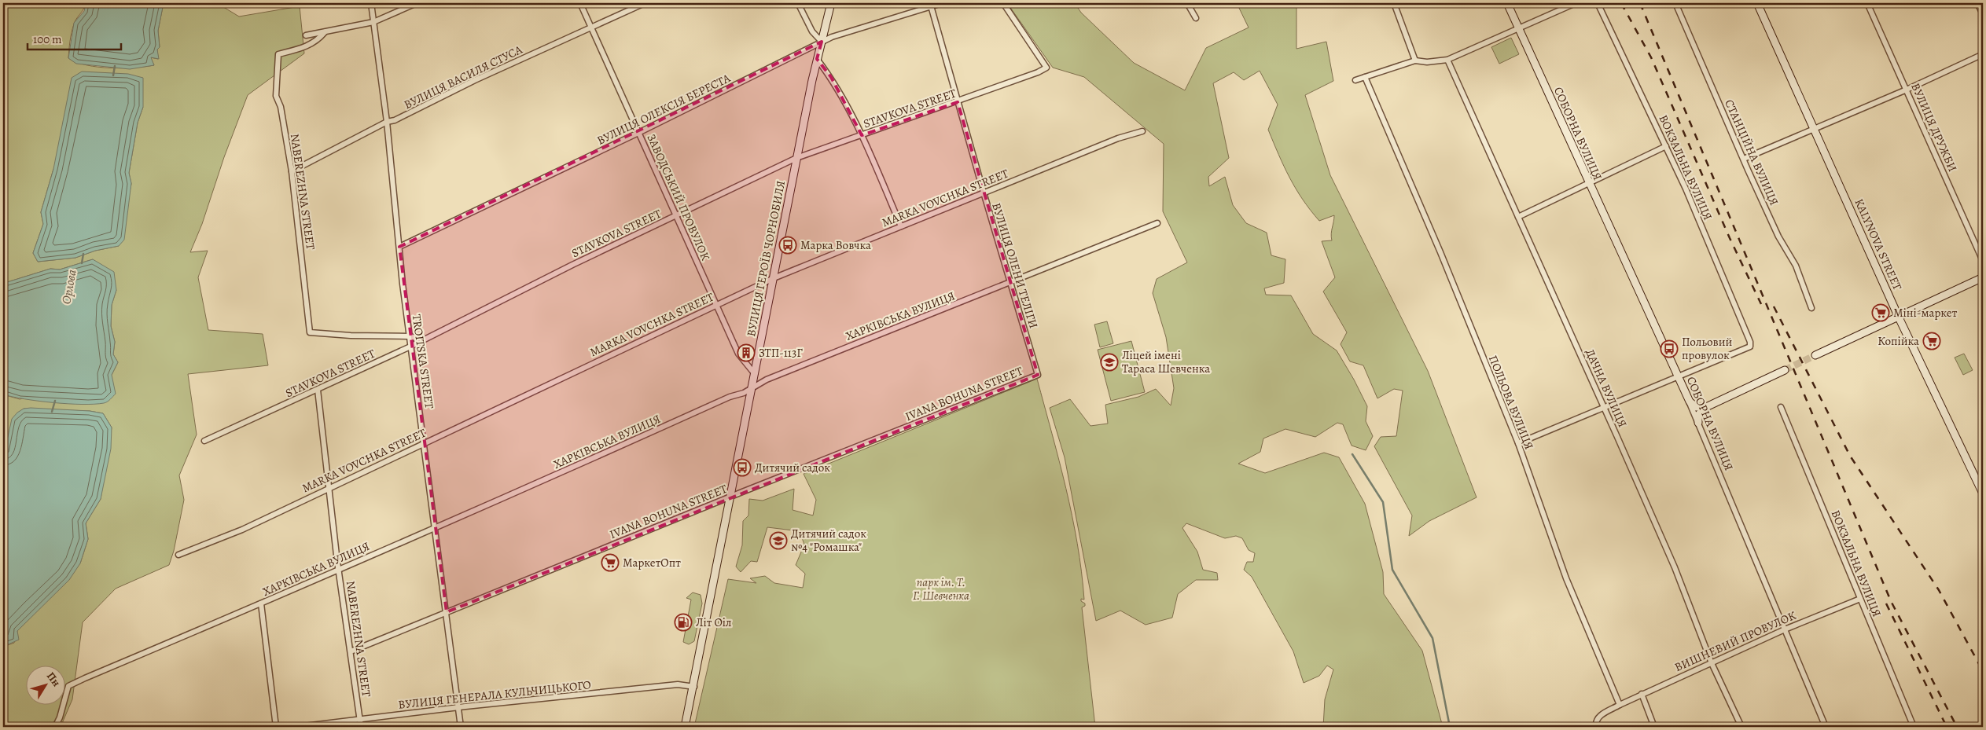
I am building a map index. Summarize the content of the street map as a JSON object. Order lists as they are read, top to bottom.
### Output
{
  "streets": {
    "street": [
      "ВУЛИЦЯ ВАСИЛЯ СТУСА",
      "STAVKOVA STREET",
      "ВУЛИЦЯ ОЛЕКСІЯ БЕРЕСТА",
      "ВУЛИЦЯ ДРУЖБИ",
      "СОБОРНА ВУЛИЦЯ",
      "СТАНЦІЙНА ВУЛИЦЯ",
      "ВОКЗАЛЬНА ВУЛИЦЯ",
      "NABEREZHNA STREET",
      "ЗАВОДСЬКИЙ ПРОВУЛОК",
      "MARKA VOVCHKA STREET",
      "KALYNOVA STREET",
      "ВУЛИЦЯ ГЕРОЇВ ЧОРНОБИЛЯ",
      "ВУЛИЦЯ ОЛЕНИ ТЕЛІГИ",
      "ХАРКІВСЬКА ВУЛИЦЯ",
      "TROITSKA STREET",
      "ДАЧНА ВУЛИЦЯ",
      "IVANA BOHUNA STREET",
      "ПОЛЬОВА ВУЛИЦЯ",
      "ВИШНЕВИЙ ПРОВУЛОК",
      "ВУЛИЦЯ ГЕНЕРАЛА КУЛЬЧИЦЬКОГО"
    ]
  },
  "crossings": [
    ["ВУЛИЦЯ ВАСИЛЯ СТУСА", "NABEREZHNA STREET"],
    ["ВУЛИЦЯ ВАСИЛЯ СТУСА", "ЗАВОДСЬКИЙ ПРОВУЛОК"],
    ["ВУЛИЦЯ ВАСИЛЯ СТУСА", "TROITSKA STREET"],
    ["STAVKOVA STREET", "NABEREZHNA STREET"],
    ["STAVKOVA STREET", "ЗАВОДСЬКИЙ ПРОВУЛОК"],
    ["STAVKOVA STREET", "ВУЛИЦЯ ГЕРОЇВ ЧОРНОБИЛЯ"],
    ["STAVKOVA STREET", "ВУЛИЦЯ ОЛЕНИ ТЕЛІГИ"],
    ["STAVKOVA STREET", "TROITSKA STREET"],
    ["ВУЛИЦЯ ОЛЕКСІЯ БЕРЕСТА", "ЗАВОДСЬКИЙ ПРОВУЛОК"],
    ["ВУЛИЦЯ ОЛЕКСІЯ БЕРЕСТА", "ВУЛИЦЯ ГЕРОЇВ ЧОРНОБИЛЯ"],
    ["ВУЛИЦЯ ОЛЕКСІЯ БЕРЕСТА", "ВУЛИЦЯ ОЛЕНИ ТЕЛІГИ"],
    ["ВУЛИЦЯ ОЛЕКСІЯ БЕРЕСТА", "TROITSKA STREET"],
    ["СОБОРНА ВУЛИЦЯ", "ВОКЗАЛЬНА ВУЛИЦЯ"],
    ["СОБОРНА ВУЛИЦЯ", "ВИШНЕВИЙ ПРОВУЛОК"],
    ["ВОКЗАЛЬНА ВУЛИЦЯ", "ВИШНЕВИЙ ПРОВУЛОК"],
    ["NABEREZHNA STREET", "MARKA VOVCHKA STREET"],
    ["NABEREZHNA STREET", "ХАРКІВСЬКА ВУЛИЦЯ"],
    ["NABEREZHNA STREET", "TROITSKA STREET"],
    ["NABEREZHNA STREET", "IVANA BOHUNA STREET"],
    ["NABEREZHNA STREET", "ВУЛИЦЯ ГЕНЕРАЛА КУЛЬЧИЦЬКОГО"],
    ["ЗАВОДСЬКИЙ ПРОВУЛОК", "MARKA VOVCHKA STREET"],
    ["ЗАВОДСЬКИЙ ПРОВУЛОК", "ВУЛИЦЯ ГЕРОЇВ ЧОРНОБИЛЯ"],
    ["MARKA VOVCHKA STREET", "ВУЛИЦЯ ГЕРОЇВ ЧОРНОБИЛЯ"],
    ["MARKA VOVCHKA STREET", "ВУЛИЦЯ ОЛЕНИ ТЕЛІГИ"],
    ["MARKA VOVCHKA STREET", "TROITSKA STREET"],
    ["ВУЛИЦЯ ГЕРОЇВ ЧОРНОБИЛЯ", "ХАРКІВСЬКА ВУЛИЦЯ"],
    ["ВУЛИЦЯ ГЕРОЇВ ЧОРНОБИЛЯ", "IVANA BOHUNA STREET"],
    ["ВУЛИЦЯ ГЕРОЇВ ЧОРНОБИЛЯ", "ВУЛИЦЯ ГЕНЕРАЛА КУЛЬЧИЦЬКОГО"],
    ["ВУЛИЦЯ ОЛЕНИ ТЕЛІГИ", "ХАРКІВСЬКА ВУЛИЦЯ"],
    ["ВУЛИЦЯ ОЛЕНИ ТЕЛІГИ", "IVANA BOHUNA STREET"],
    ["ХАРКІВСЬКА ВУЛИЦЯ", "TROITSKA STREET"],
    ["TROITSKA STREET", "IVANA BOHUNA STREET"],
    ["TROITSKA STREET", "ВУЛИЦЯ ГЕНЕРАЛА КУЛЬЧИЦЬКОГО"],
    ["ДАЧНА ВУЛИЦЯ", "ВИШНЕВИЙ ПРОВУЛОК"],
    ["ПОЛЬОВА ВУЛИЦЯ", "ВИШНЕВИЙ ПРОВУЛОК"]
  ],
  "water": ["Орлова"],
  "parks": ["парк ім. Т. Г. Шевченка"],
  "places": {
    "bus stop": ["Марка Вовчка", "Польовий провулок", "Дитячий садок"],
    "supermarket": ["Міні-маркет", "Копійка", "МаркетОпт"],
    "building": ["ЗТП-113Г"],
    "school or university": ["Ліцей імені Тараса Шевченка", "Дитячий садок №4 \"Ромашка\""],
    "fuel station": ["Літ Оіл"]
  },
  "scale_bar": "100 m",
  "north": "top right"
}
